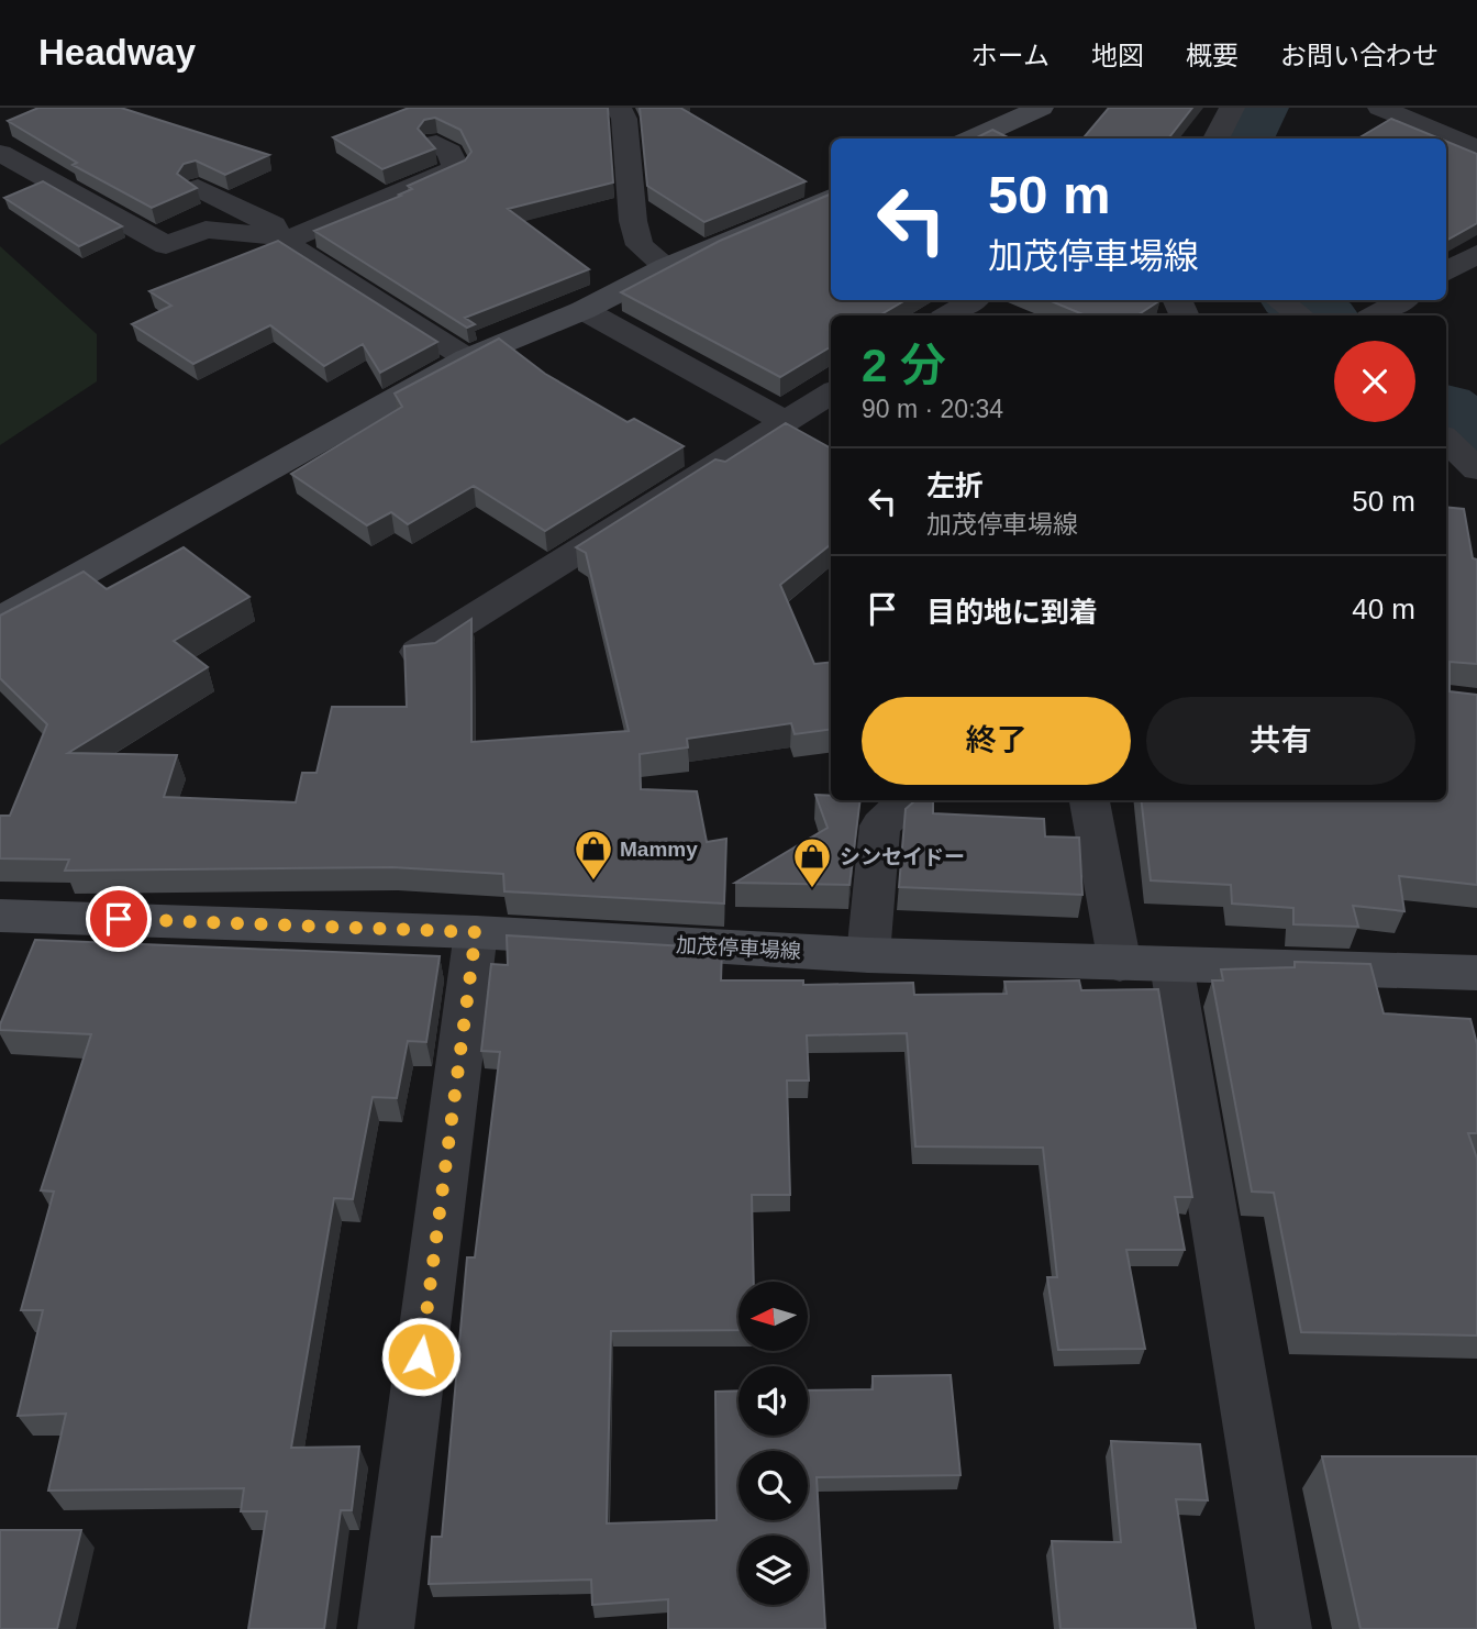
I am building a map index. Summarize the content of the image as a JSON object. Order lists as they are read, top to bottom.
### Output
{
  "streets": {
    "street": ["加茂停車場線"]
  },
  "places": {
    "shop": ["Mammy", "シンセイドー"]
  },
  "north": "left",
  "page": {
    "header": "Headway",
    "nav": [
      "ホーム",
      "地図",
      "概要",
      "お問い合わせ"
    ],
    "turn": ["50 m", "加茂停車場線"],
    "heading": ["2 分", "90 m · 20:34"],
    "list": [
      {
        "name": "左折",
        "note": "加茂停車場線",
        "value": "50 m"
      },
      {
        "name": "目的地に到着",
        "value": "40 m"
      }
    ],
    "buttons": ["終了", "共有"]
  }
}
